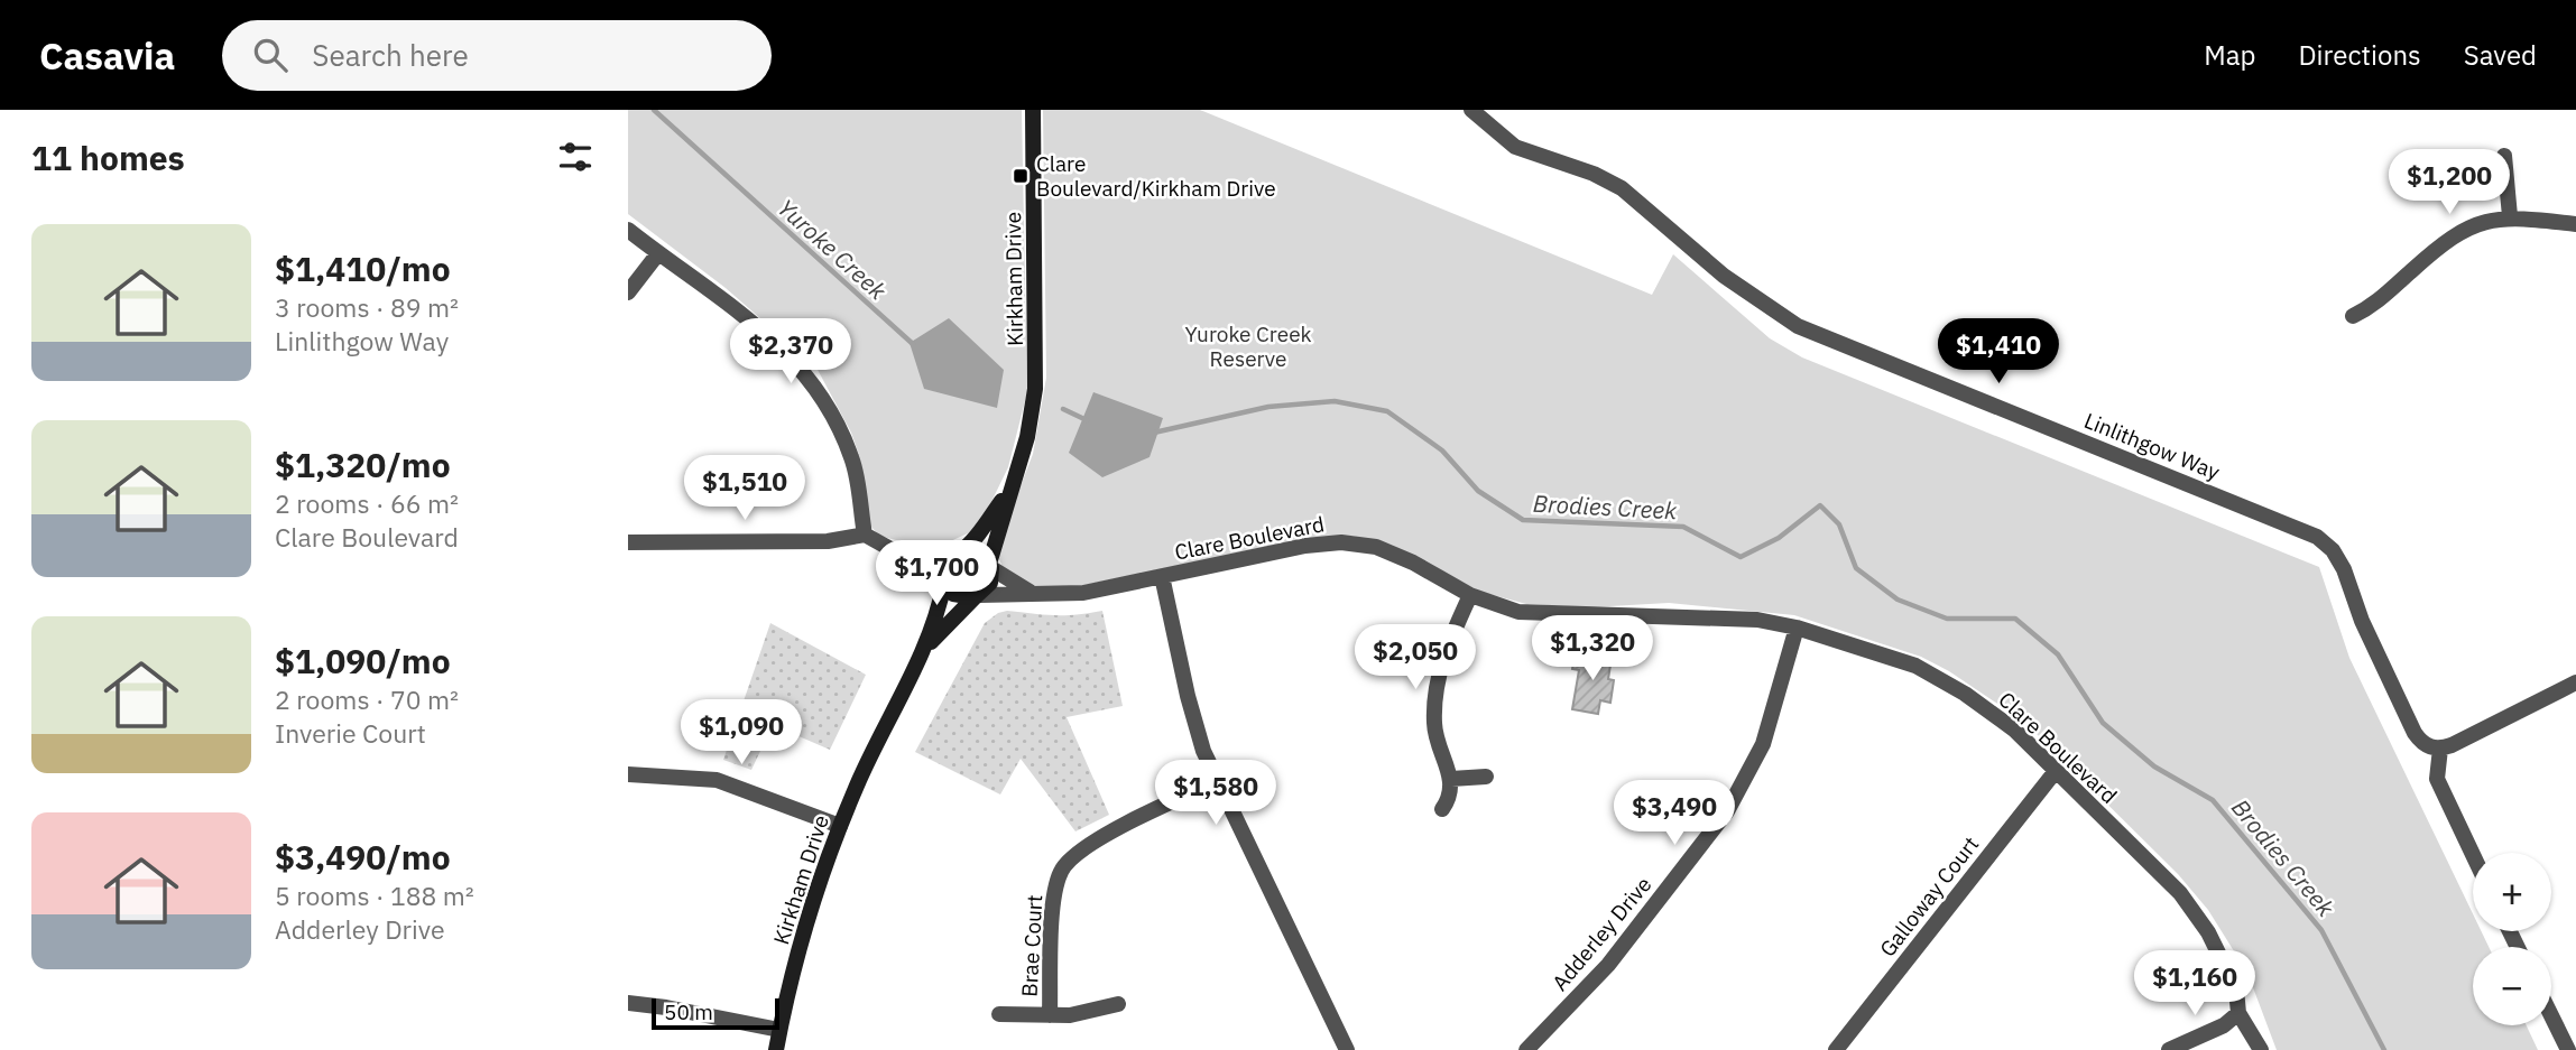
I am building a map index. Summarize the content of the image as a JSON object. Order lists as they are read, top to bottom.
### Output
{
  "streets": {
    "street": [
      "Kirkham Drive",
      "Linlithgow Way",
      "Clare Boulevard",
      "Galloway Court",
      "Adderley Drive",
      "Brae Court"
    ]
  },
  "crossings": [
    ["Kirkham Drive", "Clare Boulevard"],
    ["Clare Boulevard", "Galloway Court"],
    ["Clare Boulevard", "Adderley Drive"]
  ],
  "water": ["Yuroke Creek", "Brodies Creek"],
  "parks": ["Yuroke Creek Reserve"],
  "places": {
    "transit": ["Clare Boulevard/Kirkham Drive"]
  },
  "scale_bar": "50 m",
  "page": {
    "header": "Casavia",
    "search": "Search here",
    "nav": ["Map", "Directions", "Saved"],
    "heading": "11 homes",
    "price": [
      "$1,200",
      "$2,370",
      "$1,410",
      "$1,510",
      "$1,700",
      "$1,320",
      "$2,050",
      "$1,090",
      "$1,580",
      "$3,490",
      "$1,160"
    ],
    "list": [
      {
        "name": "$1,410/mo",
        "note": "3 rooms · 89 m² · Linlithgow Way"
      },
      {
        "name": "$1,320/mo",
        "note": "2 rooms · 66 m² · Clare Boulevard"
      },
      {
        "name": "$1,090/mo",
        "note": "2 rooms · 70 m² · Inverie Court"
      },
      {
        "name": "$3,490/mo",
        "note": "5 rooms · 188 m² · Adderley Drive"
      }
    ],
    "map_buttons": ["+", "−"],
    "scale": "50 m"
  }
}
